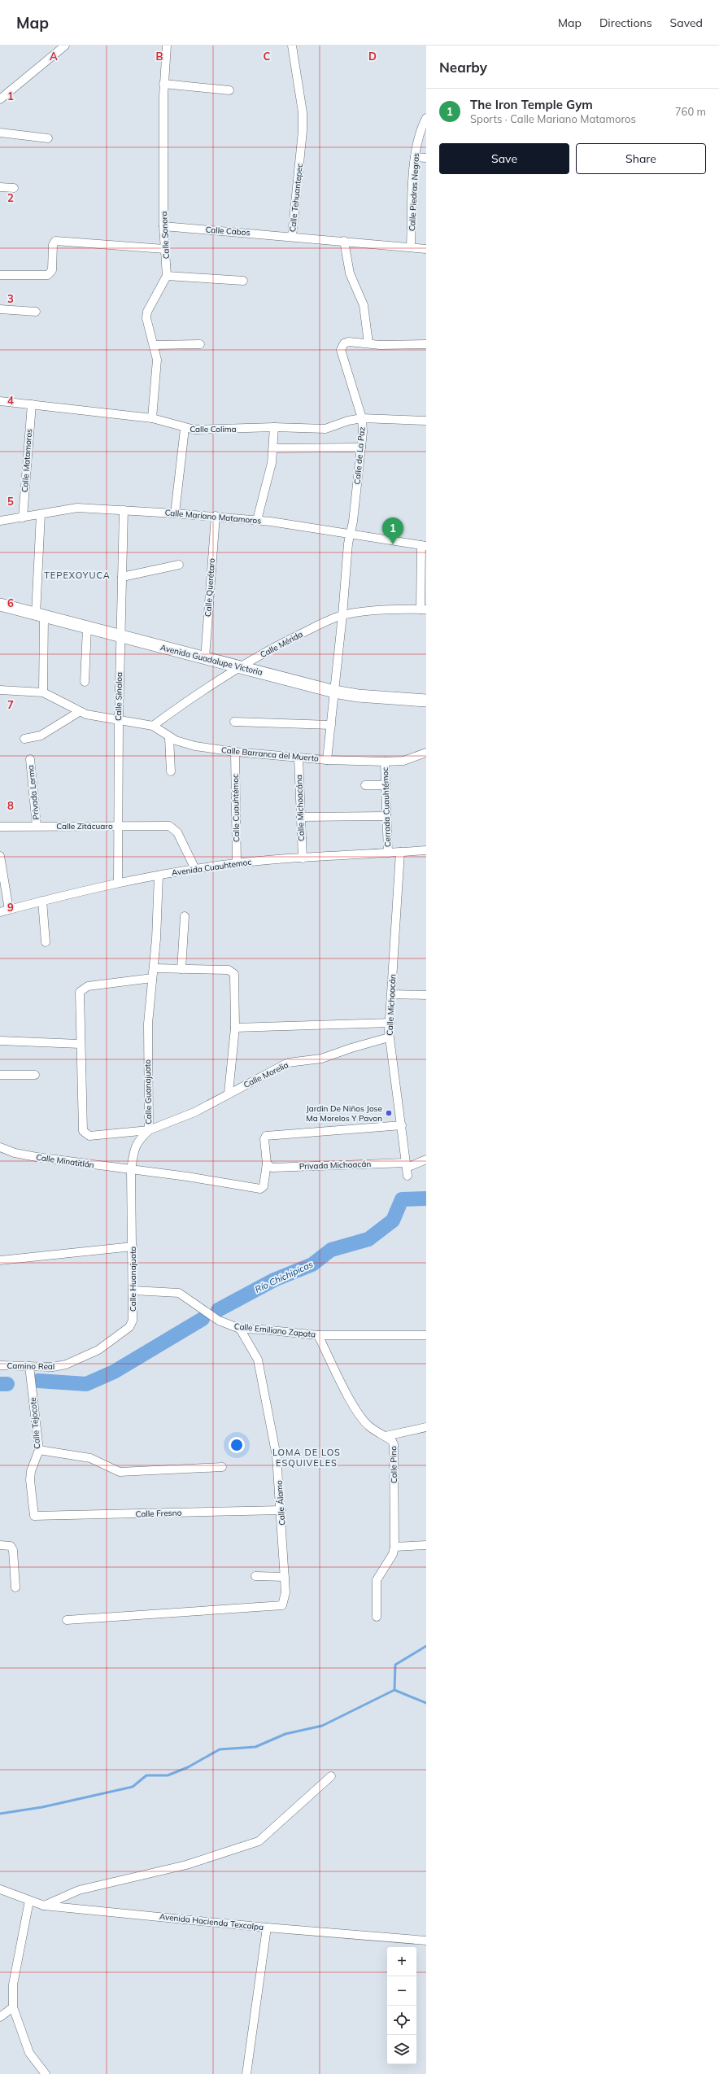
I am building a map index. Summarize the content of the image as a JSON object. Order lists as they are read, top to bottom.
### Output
{
  "streets": {
    "main road": ["Avenida Guadalupe Victoria"],
    "street": [
      "Calle Piedras Negras",
      "Calle Tehuantepec",
      "Calle Cabos",
      "Calle Sonora",
      "Calle Colima",
      "Calle de La Paz",
      "Calle Matamoros",
      "Calle Mariano Matamoros",
      "Calle Querétaro",
      "Calle Mérida",
      "Calle Sinaloa",
      "Calle Barranca del Muerto",
      "Privada Lerma",
      "Cerrada Cuauhtémoc",
      "Calle Cuauhtémoc",
      "Calle Michoacána",
      "Calle Zitácuaro",
      "Avenida Cuauhtemoc",
      "Calle Michoacán",
      "Calle Morelia",
      "Calle Guanajuato",
      "Calle Minatitlán",
      "Privada Michoacán",
      "Calle Huanajuato",
      "Calle Emiliano Zapata",
      "Camino Real",
      "Calle Tejocote",
      "Calle Pino",
      "Calle Álamo",
      "Calle Fresno",
      "Avenida Hacienda Texcalpa"
    ]
  },
  "crossings": [
    ["Calle Piedras Negras", "Calle Tehuantepec"],
    ["Calle Tehuantepec", "Calle Cabos"],
    ["Calle Cabos", "Calle Sonora"],
    ["Calle Colima", "Calle de La Paz"],
    ["Calle Colima", "Calle Matamoros"],
    ["Calle de La Paz", "Calle Mariano Matamoros"],
    ["Calle de La Paz", "Calle Mérida"],
    ["Calle de La Paz", "Avenida Guadalupe Victoria"],
    ["Calle de La Paz", "Calle Barranca del Muerto"],
    ["Calle Matamoros", "Calle Mariano Matamoros"],
    ["Calle Mariano Matamoros", "Calle Querétaro"],
    ["Calle Mariano Matamoros", "Calle Sinaloa"],
    ["Calle Querétaro", "Avenida Guadalupe Victoria"],
    ["Calle Mérida", "Avenida Guadalupe Victoria"],
    ["Calle Mérida", "Calle Barranca del Muerto"],
    ["Avenida Guadalupe Victoria", "Calle Sinaloa"],
    ["Calle Sinaloa", "Calle Barranca del Muerto"],
    ["Calle Sinaloa", "Calle Zitácuaro"],
    ["Calle Sinaloa", "Avenida Cuauhtemoc"],
    ["Calle Barranca del Muerto", "Cerrada Cuauhtémoc"],
    ["Calle Barranca del Muerto", "Calle Cuauhtémoc"],
    ["Calle Barranca del Muerto", "Calle Michoacána"],
    ["Privada Lerma", "Calle Zitácuaro"],
    ["Cerrada Cuauhtémoc", "Avenida Cuauhtemoc"],
    ["Calle Cuauhtémoc", "Avenida Cuauhtemoc"],
    ["Calle Michoacána", "Avenida Cuauhtemoc"],
    ["Calle Zitácuaro", "Avenida Cuauhtemoc"],
    ["Avenida Cuauhtemoc", "Calle Michoacán"],
    ["Avenida Cuauhtemoc", "Calle Guanajuato"],
    ["Calle Michoacán", "Calle Morelia"],
    ["Calle Michoacán", "Calle Minatitlán"],
    ["Calle Michoacán", "Privada Michoacán"],
    ["Calle Morelia", "Calle Guanajuato"],
    ["Calle Guanajuato", "Calle Minatitlán"],
    ["Calle Guanajuato", "Calle Huanajuato"],
    ["Calle Minatitlán", "Privada Michoacán"],
    ["Calle Huanajuato", "Calle Emiliano Zapata"],
    ["Calle Huanajuato", "Camino Real"],
    ["Calle Emiliano Zapata", "Calle Pino"],
    ["Calle Emiliano Zapata", "Calle Álamo"],
    ["Camino Real", "Calle Tejocote"],
    ["Calle Tejocote", "Calle Fresno"],
    ["Calle Álamo", "Calle Fresno"]
  ],
  "districts": ["TEPEXOYUCA", "LOMA DE LOS ESQUIVELES"],
  "water": ["Río Chichipicas"],
  "places": ["Jardin De Niños Jose Ma Morelos Y Pavon"],
  "page": {
    "header": "Map",
    "nav": ["Map", "Directions", "Saved"],
    "heading": "Nearby",
    "list": [
      {
        "mark": "1",
        "name": "The Iron Temple Gym",
        "note": "Sports · Calle Mariano Matamoros",
        "value": "760 m"
      }
    ],
    "buttons": ["Save", "Share"],
    "pins": "1",
    "map_buttons": ["+", "−"]
  },
  "grid": {
    "columns": [
      "A",
      "B",
      "C",
      "D"
    ],
    "rows": [
      "1",
      "2",
      "3",
      "4",
      "5",
      "6",
      "7",
      "8",
      "9"
    ]
  }
}
